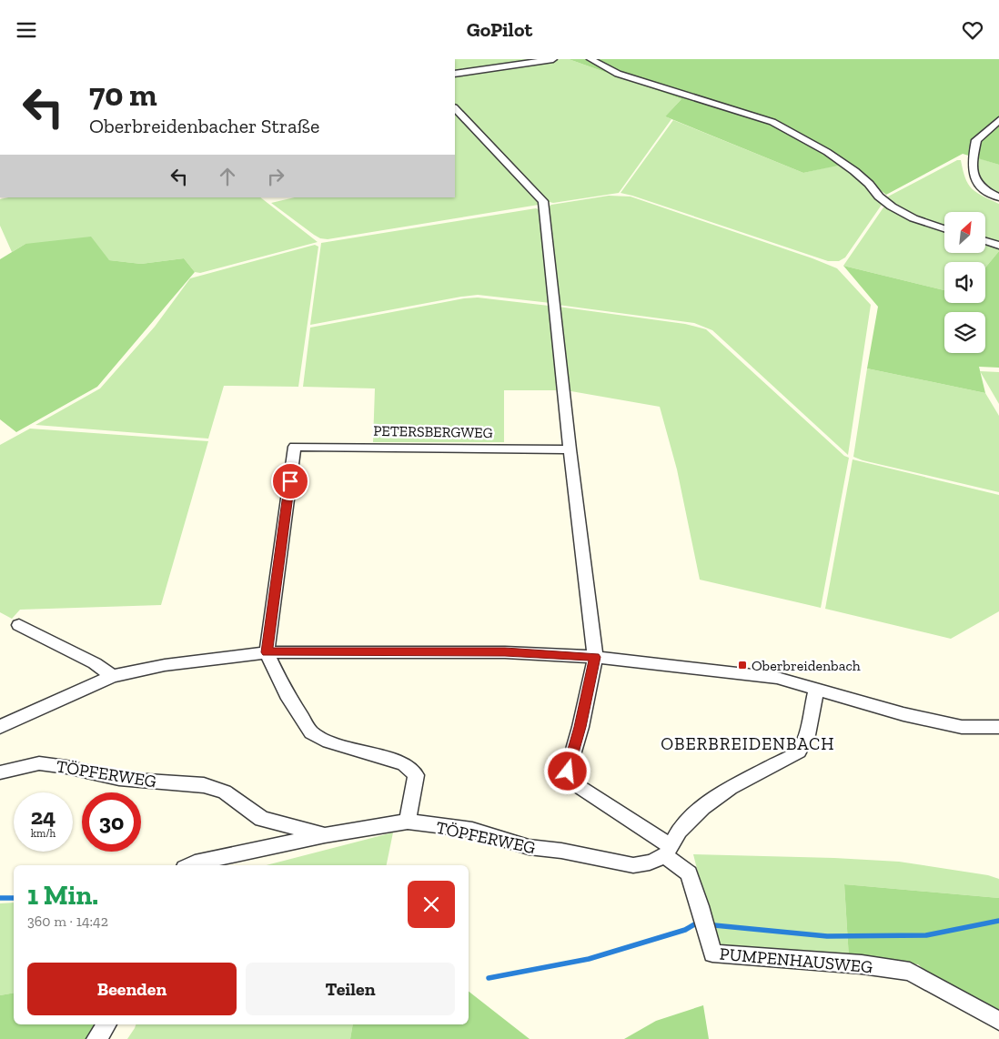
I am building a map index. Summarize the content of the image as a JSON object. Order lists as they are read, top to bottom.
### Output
{
  "streets": {
    "street": ["PETERSBERGWEG", "TÖPFERWEG", "PUMPENHAUSWEG"]
  },
  "crossings": [
    ["TÖPFERWEG", "PUMPENHAUSWEG"]
  ],
  "districts": ["OBERBREIDENBACH"],
  "places": {
    "transit": ["Oberbreidenbach"]
  },
  "north": "top right",
  "page": {
    "header": "GoPilot",
    "turn": ["70 m", "Oberbreidenbacher Straße"],
    "speed": "24 km/h",
    "limit": "30",
    "heading": ["1 Min.", "360 m · 14:42"],
    "buttons": ["Beenden", "Teilen"]
  }
}
